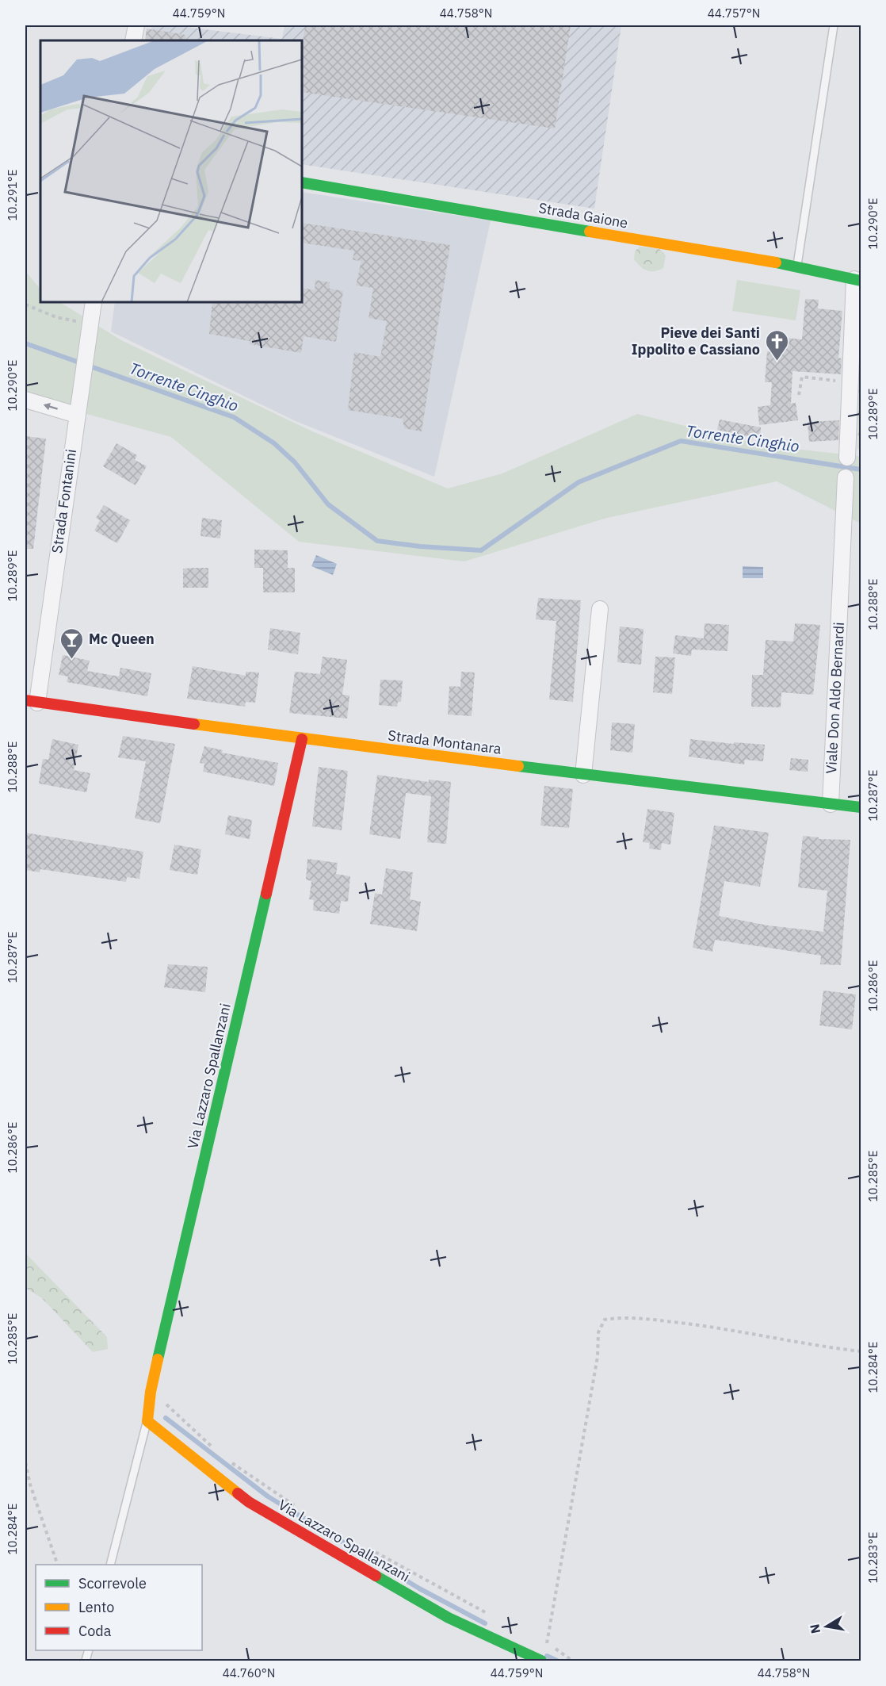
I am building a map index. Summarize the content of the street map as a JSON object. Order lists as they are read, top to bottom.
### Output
{
  "streets": {
    "street": [
      "Strada Gaione",
      "Strada Fontanini",
      "Viale Don Aldo Bernardi",
      "Strada Montanara",
      "Via Lazzaro Spallanzani"
    ]
  },
  "crossings": [
    ["Strada Fontanini", "Strada Montanara"],
    ["Viale Don Aldo Bernardi", "Strada Montanara"],
    ["Strada Montanara", "Via Lazzaro Spallanzani"]
  ],
  "water": ["Torrente Cinghio"],
  "places": {
    "church": ["Pieve dei Santi Ippolito e Cassiano"],
    "bar": ["Mc Queen"]
  },
  "legend": ["Scorrevole", "Lento", "Coda"],
  "north": "left",
  "coordinates": [
    "44.759°N",
    "44.758°N",
    "44.757°N",
    "10.291°E",
    "10.290°E",
    "10.289°E",
    "10.288°E",
    "10.287°E",
    "10.286°E",
    "10.285°E",
    "10.284°E",
    "10.283°E",
    "44.760°N"
  ]
}
